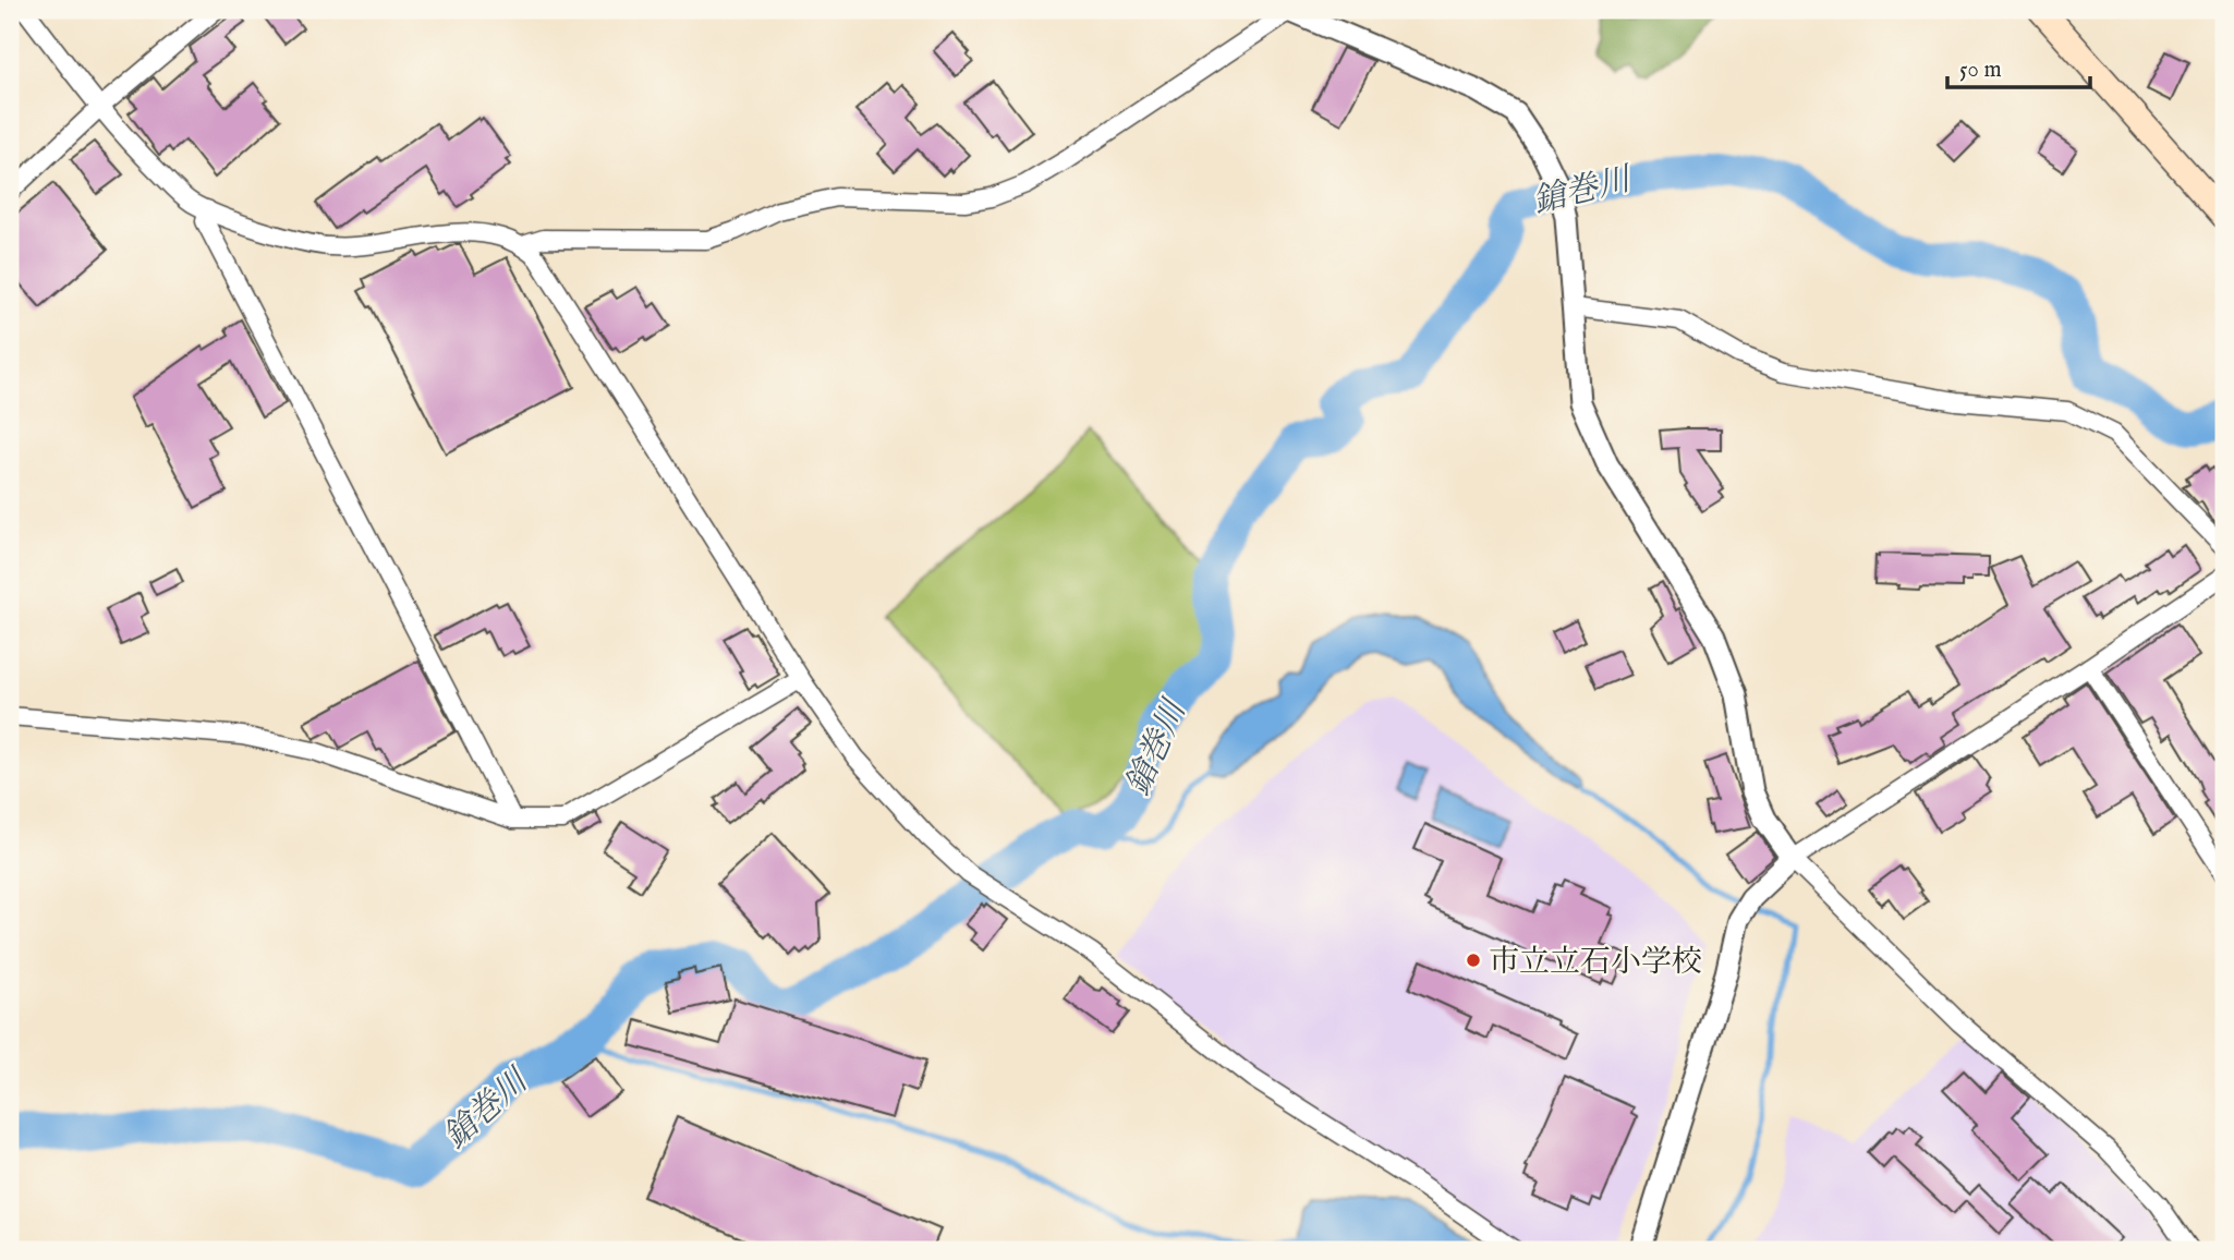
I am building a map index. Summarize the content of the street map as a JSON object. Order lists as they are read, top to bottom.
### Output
{
  "water": ["鎗巻川"],
  "places": ["市立立石小学校"],
  "scale_bar": "50 m"
}
